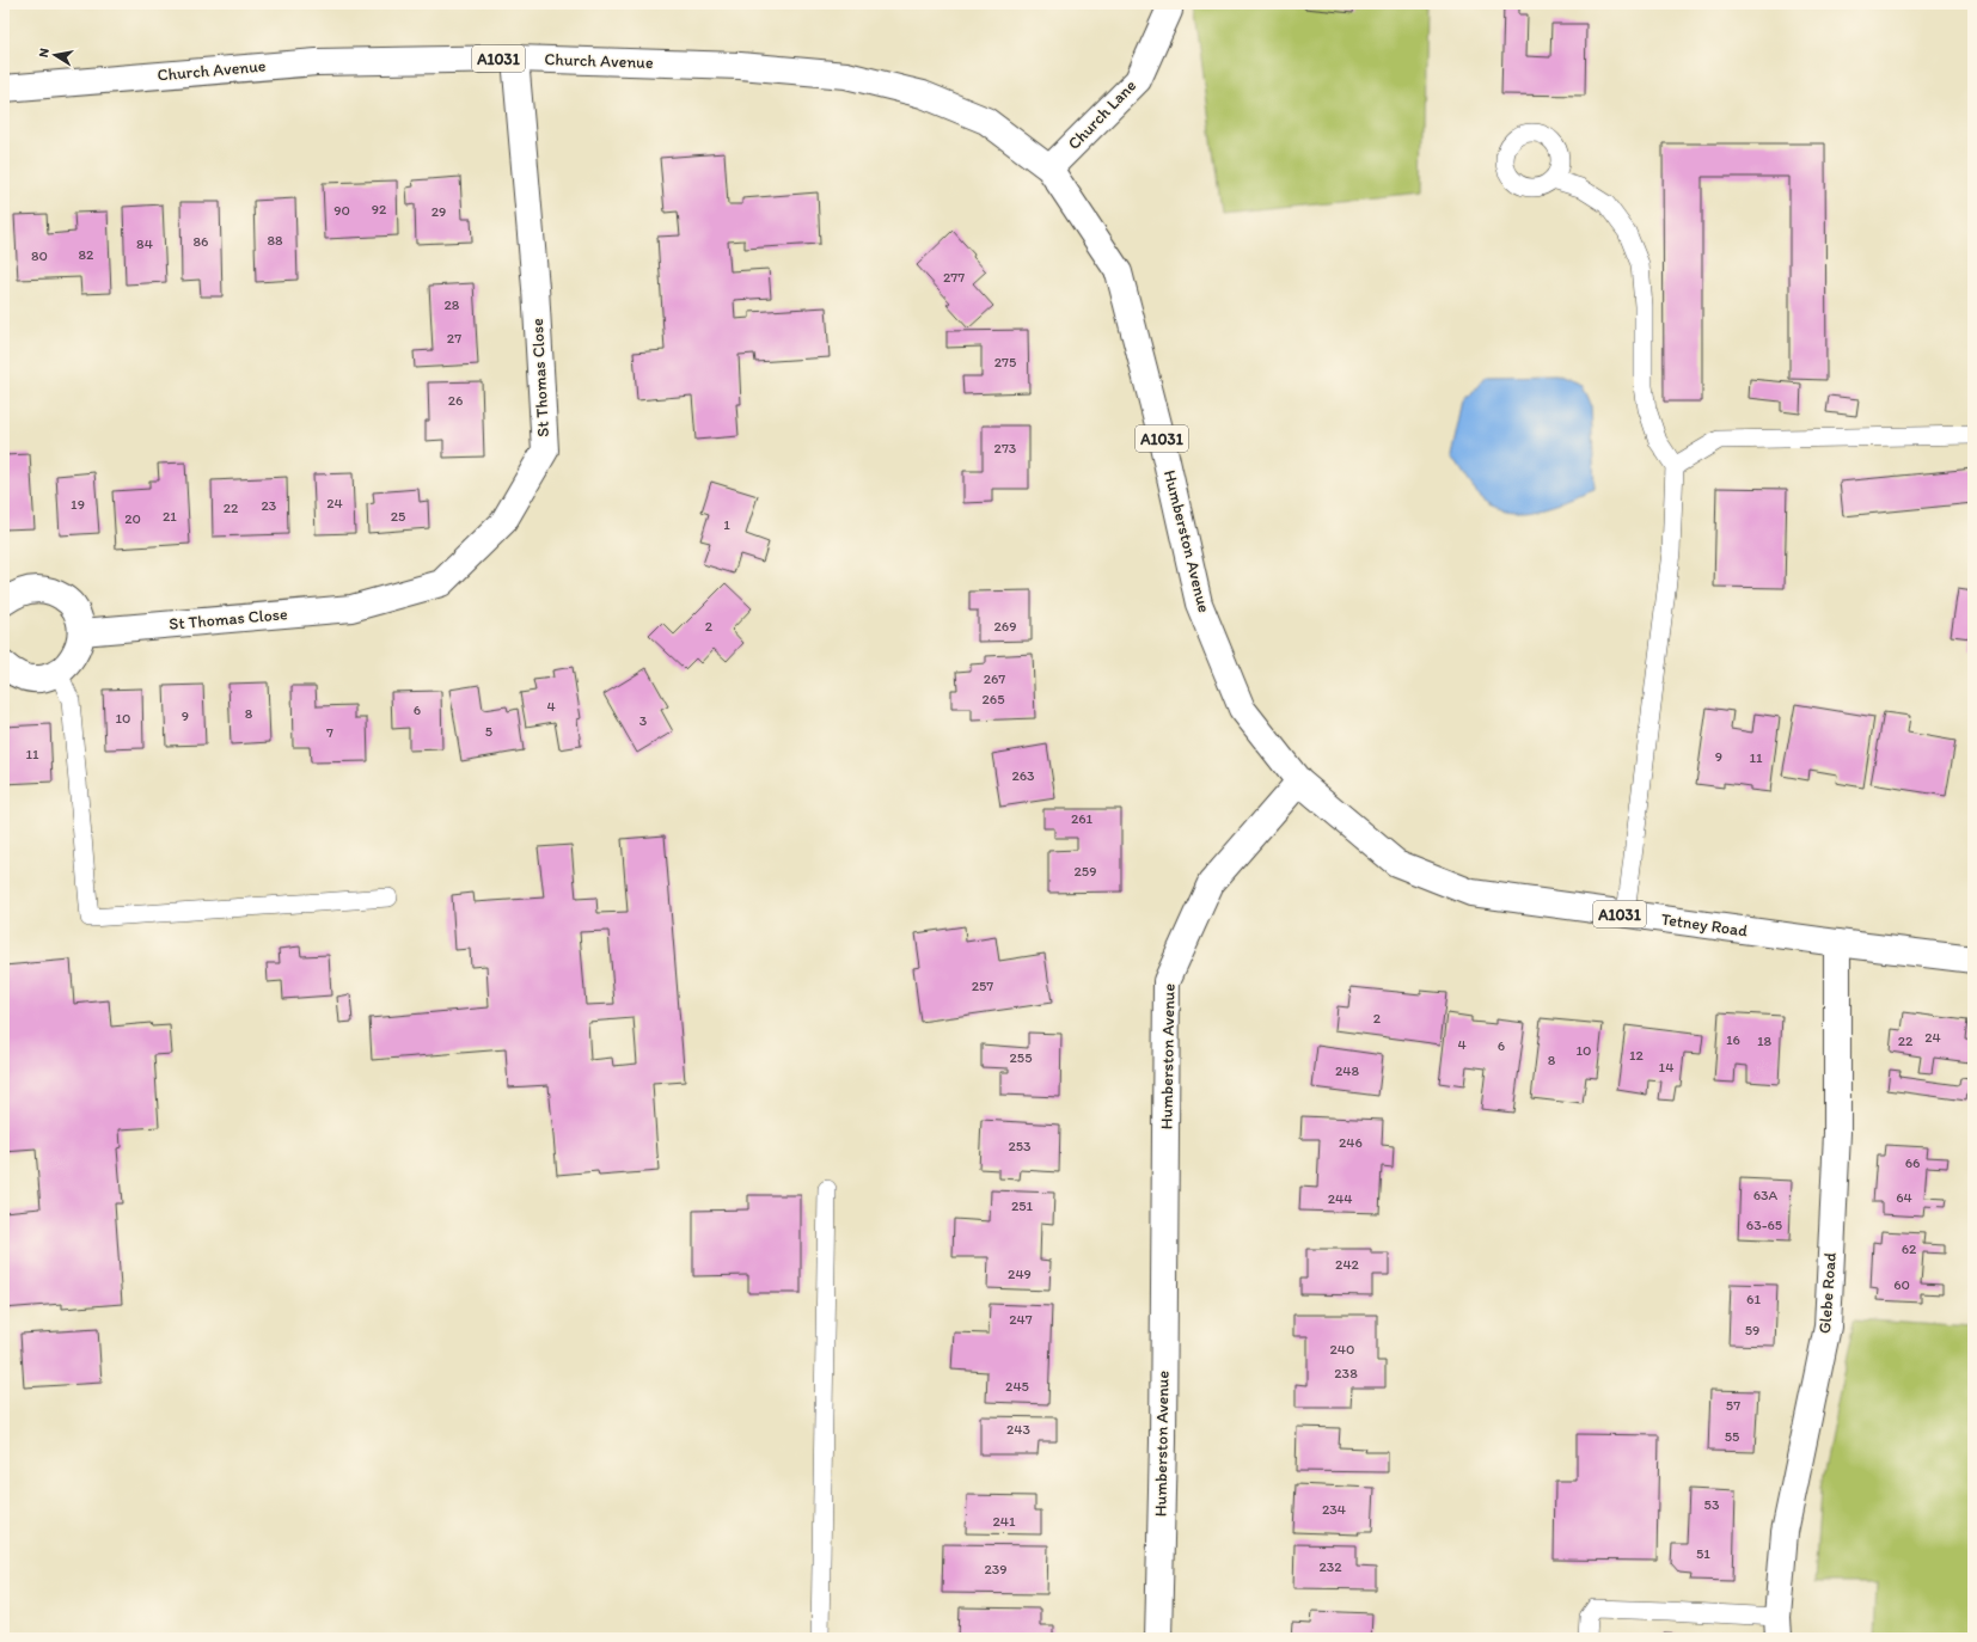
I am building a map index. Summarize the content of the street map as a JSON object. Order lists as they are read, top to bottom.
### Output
{
  "streets": {
    "main road": [
      "A1031",
      "Church Avenue",
      "Church Lane",
      "St Thomas Close",
      "Humberston Avenue",
      "Tetney Road",
      "Glebe Road"
    ]
  },
  "crossings": [
    ["Church Avenue", "St Thomas Close"],
    ["Church Avenue", "Humberston Avenue"],
    ["Church Lane", "Humberston Avenue"],
    ["Humberston Avenue", "Tetney Road"],
    ["Tetney Road", "Glebe Road"]
  ],
  "house_numbers": [
    "92",
    "90",
    "29",
    "88",
    "86",
    "84",
    "82",
    "80",
    "277",
    "28",
    "27",
    "275",
    "26",
    "273",
    "24",
    "19",
    "23",
    "22",
    "21",
    "25",
    "20",
    "1",
    "2",
    "269",
    "267",
    "265",
    "4",
    "6",
    "8",
    "9",
    "10",
    "3",
    "5",
    "7",
    "11",
    "9",
    "11",
    "263",
    "261",
    "259",
    "257",
    "2",
    "24",
    "16",
    "18",
    "22",
    "4",
    "6",
    "10",
    "12",
    "255",
    "8",
    "14",
    "248",
    "246",
    "253",
    "66",
    "63A",
    "64",
    "244",
    "251",
    "63-65",
    "62",
    "242",
    "249",
    "60",
    "61",
    "247",
    "59",
    "240",
    "238",
    "245",
    "57",
    "243",
    "55",
    "53",
    "234",
    "241",
    "51",
    "232",
    "239"
  ],
  "north": "left"
}
